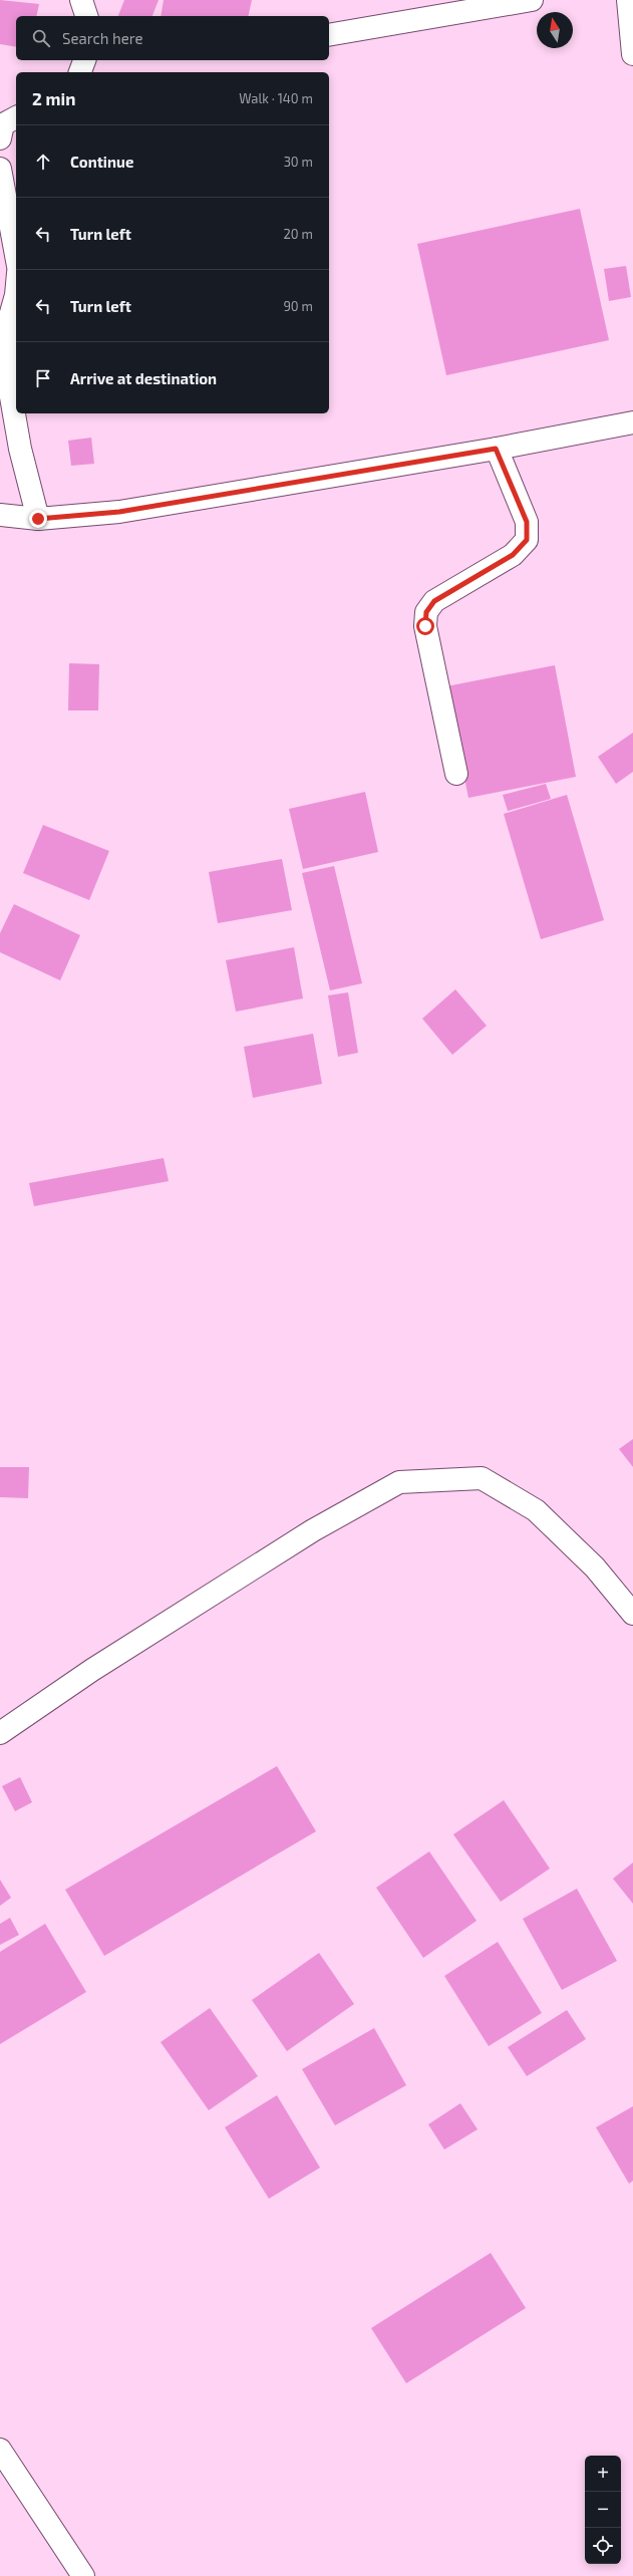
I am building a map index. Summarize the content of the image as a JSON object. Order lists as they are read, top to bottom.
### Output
{
  "north": "top",
  "page": {
    "search": "Search here",
    "heading": ["2 min", "Walk · 140 m"],
    "list": [
      ["Continue", "30 m"],
      ["Turn left", "20 m"],
      ["Turn left", "90 m"],
      "Arrive at destination"
    ],
    "map_buttons": ["+", "−"]
  }
}
